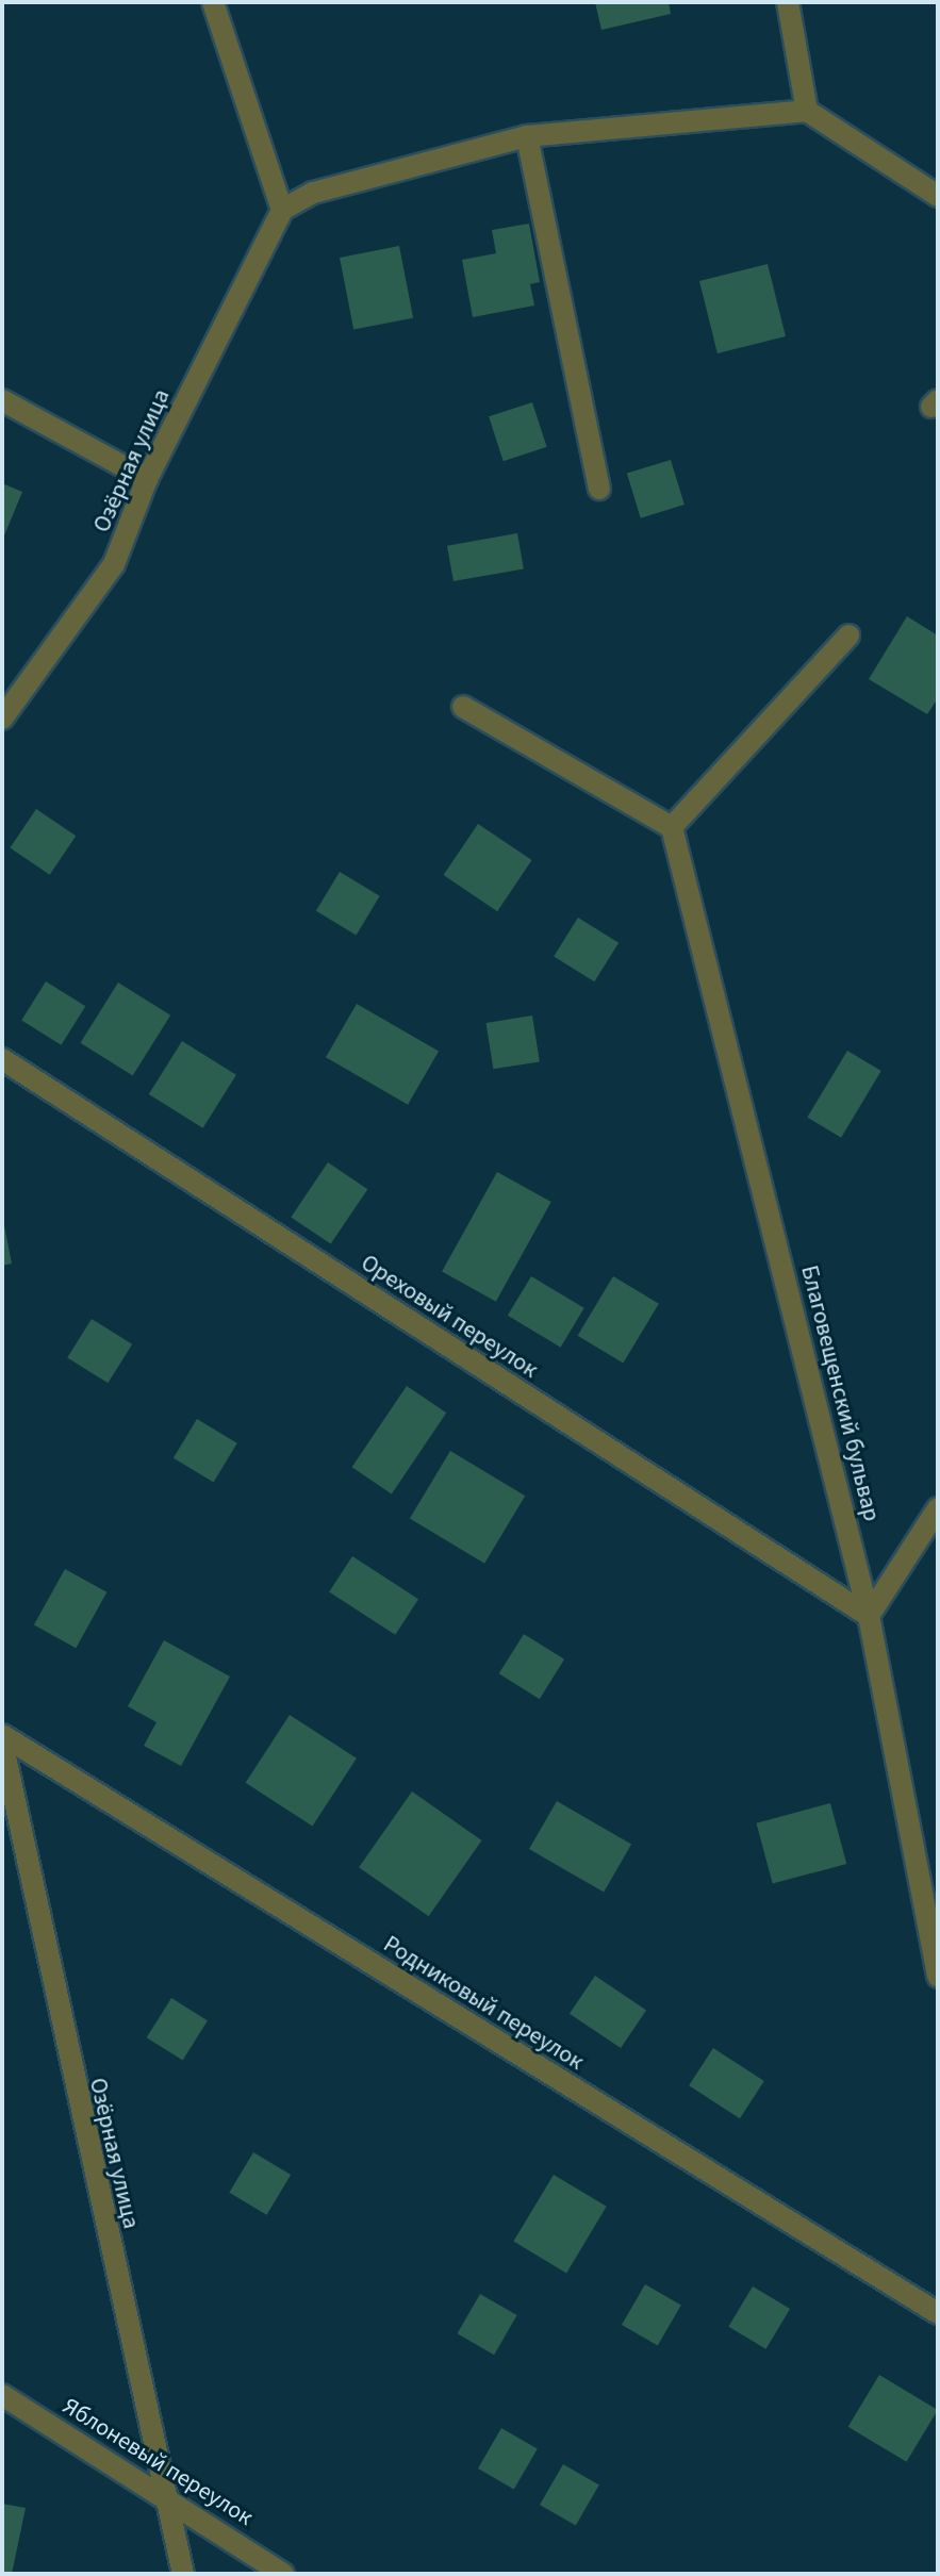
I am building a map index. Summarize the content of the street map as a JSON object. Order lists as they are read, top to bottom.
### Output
{
  "streets": {
    "street": [
      "Озёрная улица",
      "Ореховый переулок",
      "Благовещенский бульвар",
      "Родниковый переулок",
      "Яблоневый переулок"
    ]
  },
  "crossings": [
    ["Озёрная улица", "Яблоневый переулок"],
    ["Ореховый переулок", "Благовещенский бульвар"]
  ]
}
